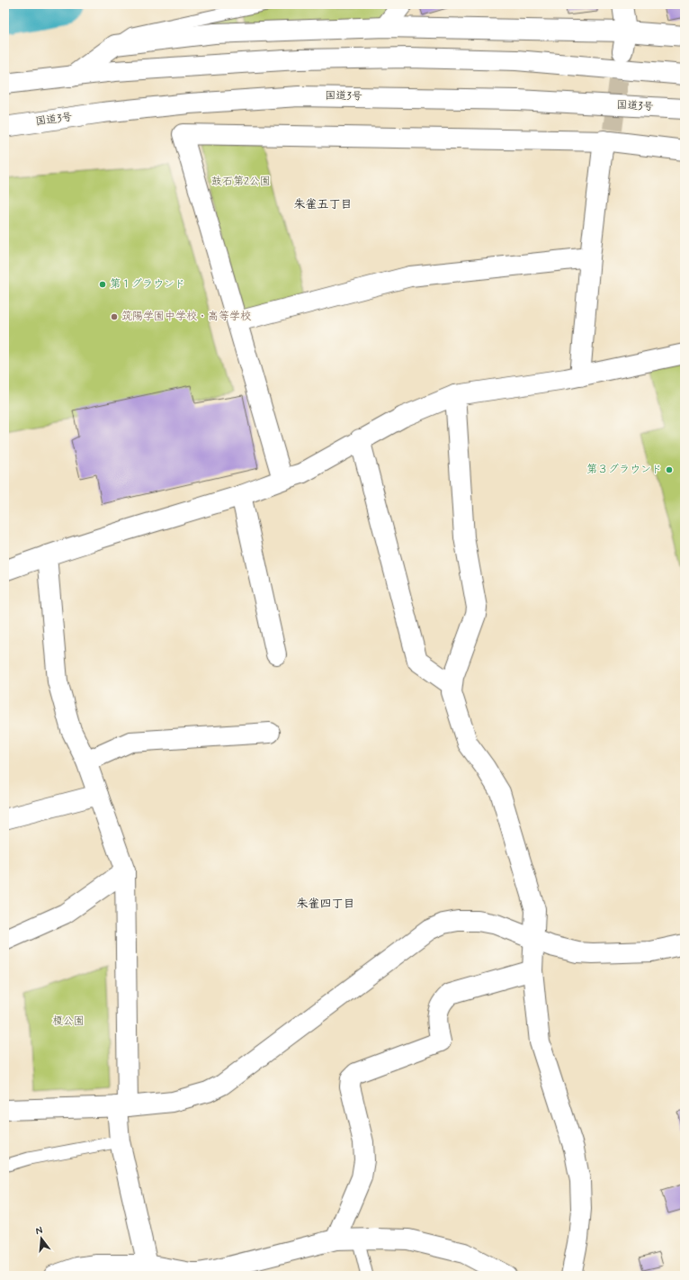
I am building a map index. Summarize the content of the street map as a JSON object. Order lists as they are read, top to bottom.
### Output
{
  "streets": {
    "main road": ["国道3号"]
  },
  "districts": ["朱雀五丁目", "朱雀四丁目"],
  "parks": ["鼓石第2公園", "榎公園"],
  "places": ["第１グラウンド", "筑陽学園中学校・高等学校", "第３グラウンド"],
  "north": "top"
}
